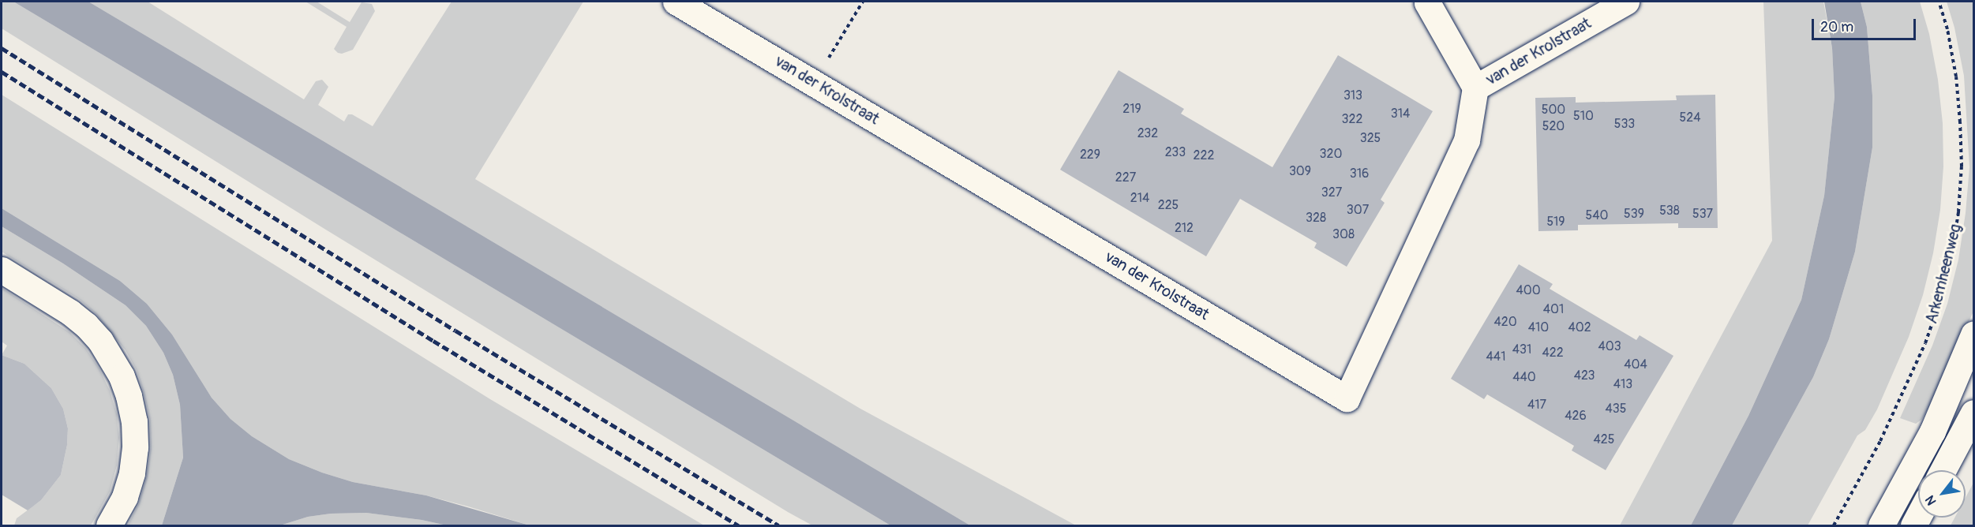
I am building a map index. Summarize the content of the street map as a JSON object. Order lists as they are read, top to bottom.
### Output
{
  "streets": {
    "street": ["van der Krolstraat"],
    "path": ["Arkemheenweg"]
  },
  "house_numbers": [
    "313",
    "219",
    "500",
    "314",
    "510",
    "524",
    "322",
    "533",
    "520",
    "232",
    "325",
    "233",
    "320",
    "229",
    "222",
    "309",
    "316",
    "227",
    "327",
    "214",
    "225",
    "307",
    "538",
    "539",
    "537",
    "540",
    "328",
    "519",
    "212",
    "308",
    "400",
    "401",
    "420",
    "410",
    "402",
    "403",
    "431",
    "422",
    "441",
    "404",
    "423",
    "440",
    "413",
    "417",
    "435",
    "426",
    "425"
  ],
  "scale_bar": "20 m",
  "north": "bottom left"
}
